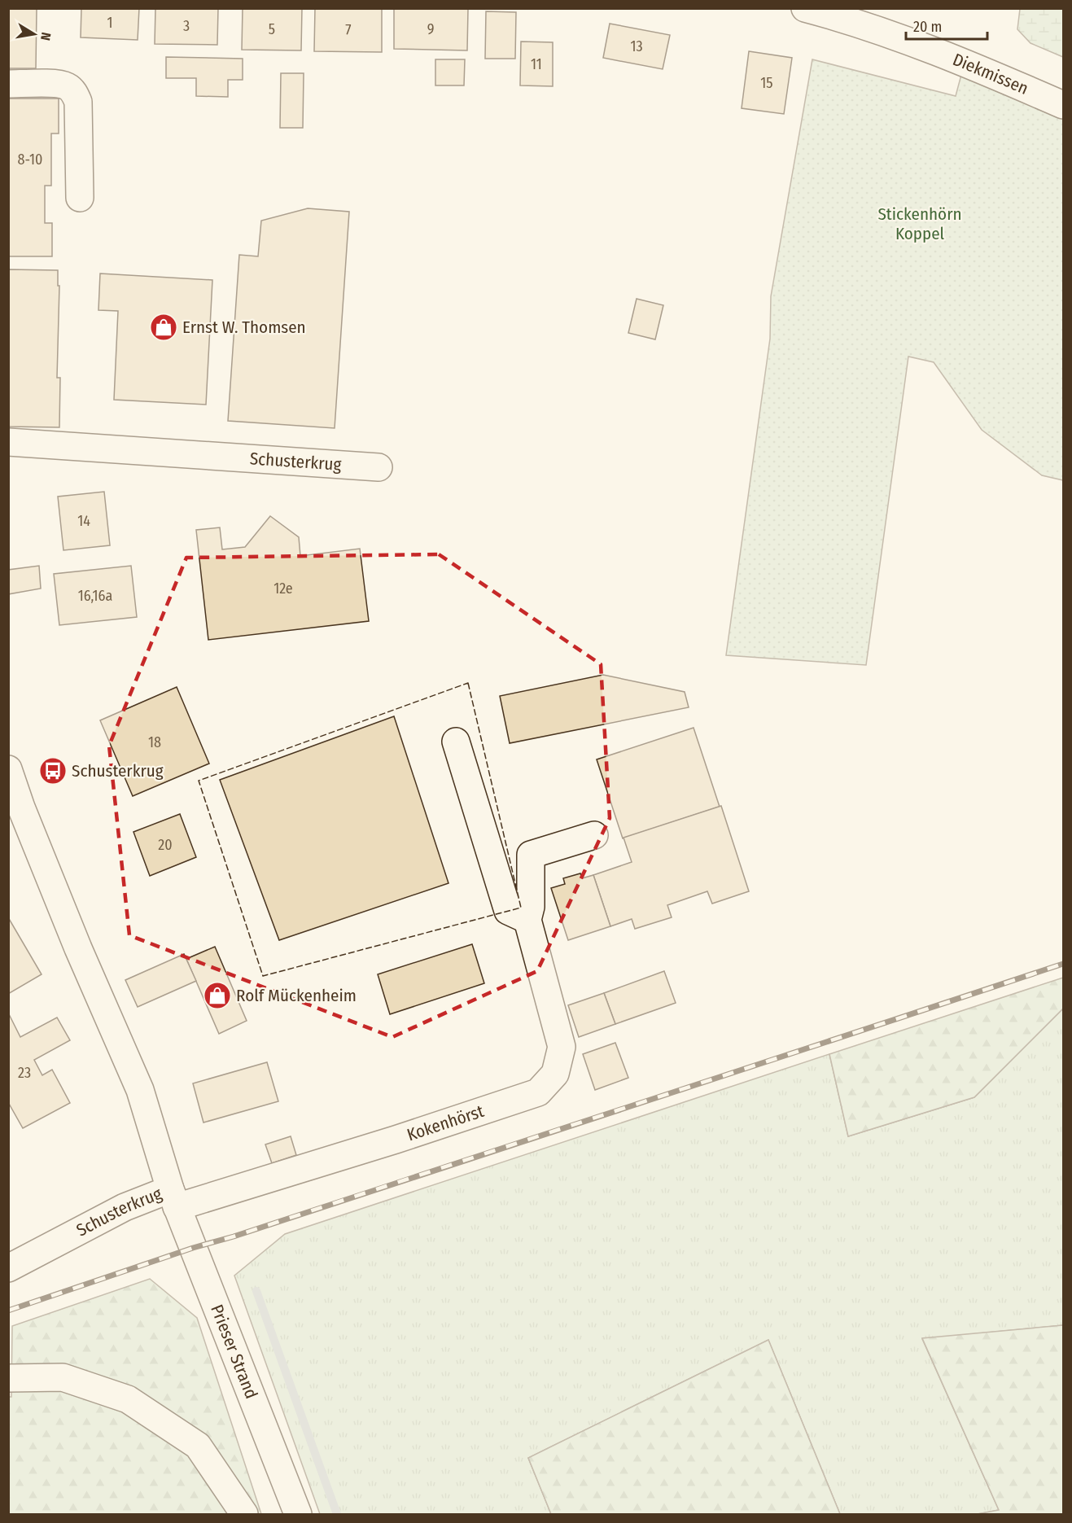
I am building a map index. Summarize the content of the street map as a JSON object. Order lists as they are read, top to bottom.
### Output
{
  "streets": {
    "street": [
      "Diekmissen",
      "Schusterkrug",
      "Kokenhörst",
      "Prieser Strand"
    ]
  },
  "crossings": [
    ["Schusterkrug", "Kokenhörst"],
    ["Schusterkrug", "Prieser Strand"],
    ["Kokenhörst", "Prieser Strand"]
  ],
  "parks": ["Stickenhörn Koppel"],
  "places": {
    "shop": ["Ernst W. Thomsen", "Rolf Mückenheim"],
    "bus stop": ["Schusterkrug"]
  },
  "house_numbers": [
    "1",
    "3",
    "5",
    "9",
    "7",
    "13",
    "11",
    "15",
    "8-10",
    "14",
    "12e",
    "16,16a",
    "18",
    "20",
    "23"
  ],
  "scale_bar": "20 m",
  "north": "right"
}
